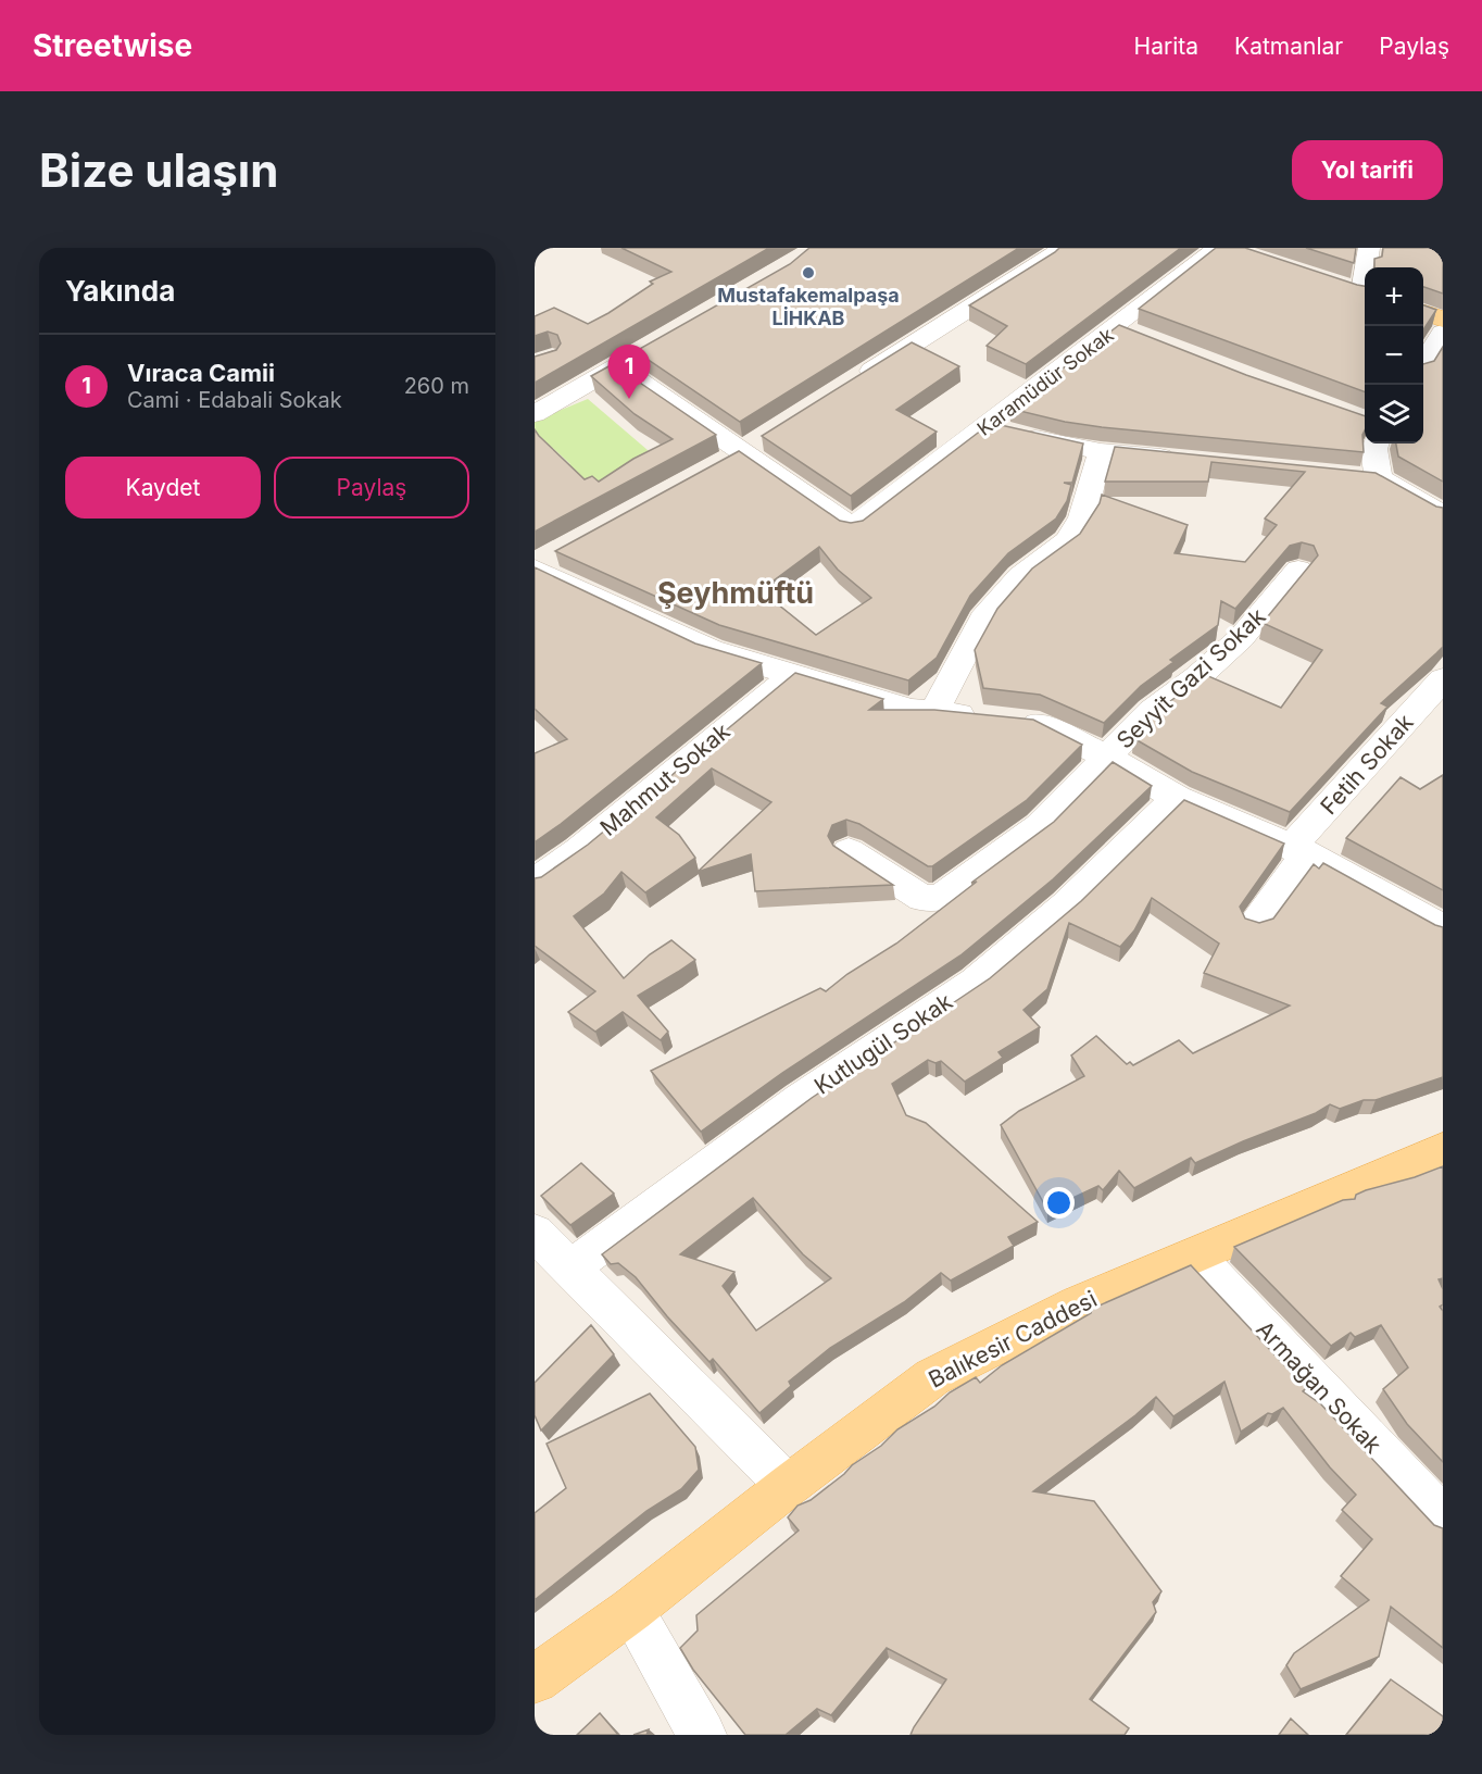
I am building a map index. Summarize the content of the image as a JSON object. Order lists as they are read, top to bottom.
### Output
{
  "streets": {
    "main road": ["Balıkesir Caddesi"],
    "street": [
      "Karamüdür Sokak",
      "Seyyit Gazi Sokak",
      "Fetih Sokak",
      "Mahmut Sokak",
      "Kutlugül Sokak",
      "Armağan Sokak"
    ]
  },
  "crossings": [
    ["Balıkesir Caddesi", "Armağan Sokak"]
  ],
  "districts": ["Şeyhmüftü"],
  "places": ["Mustafakemalpaşa LİHKAB"],
  "page": {
    "header": "Streetwise",
    "nav": ["Harita", "Katmanlar", "Paylaş"],
    "buttons": [
      "Yol tarifi",
      ["Kaydet", "Paylaş"]
    ],
    "title": "Bize ulaşın",
    "heading": "Yakında",
    "map_buttons": ["+", "−"],
    "list": [
      {
        "mark": "1",
        "name": "Vıraca Camii",
        "note": "Cami · Edabali Sokak",
        "value": "260 m"
      }
    ],
    "pins": "1"
  }
}
